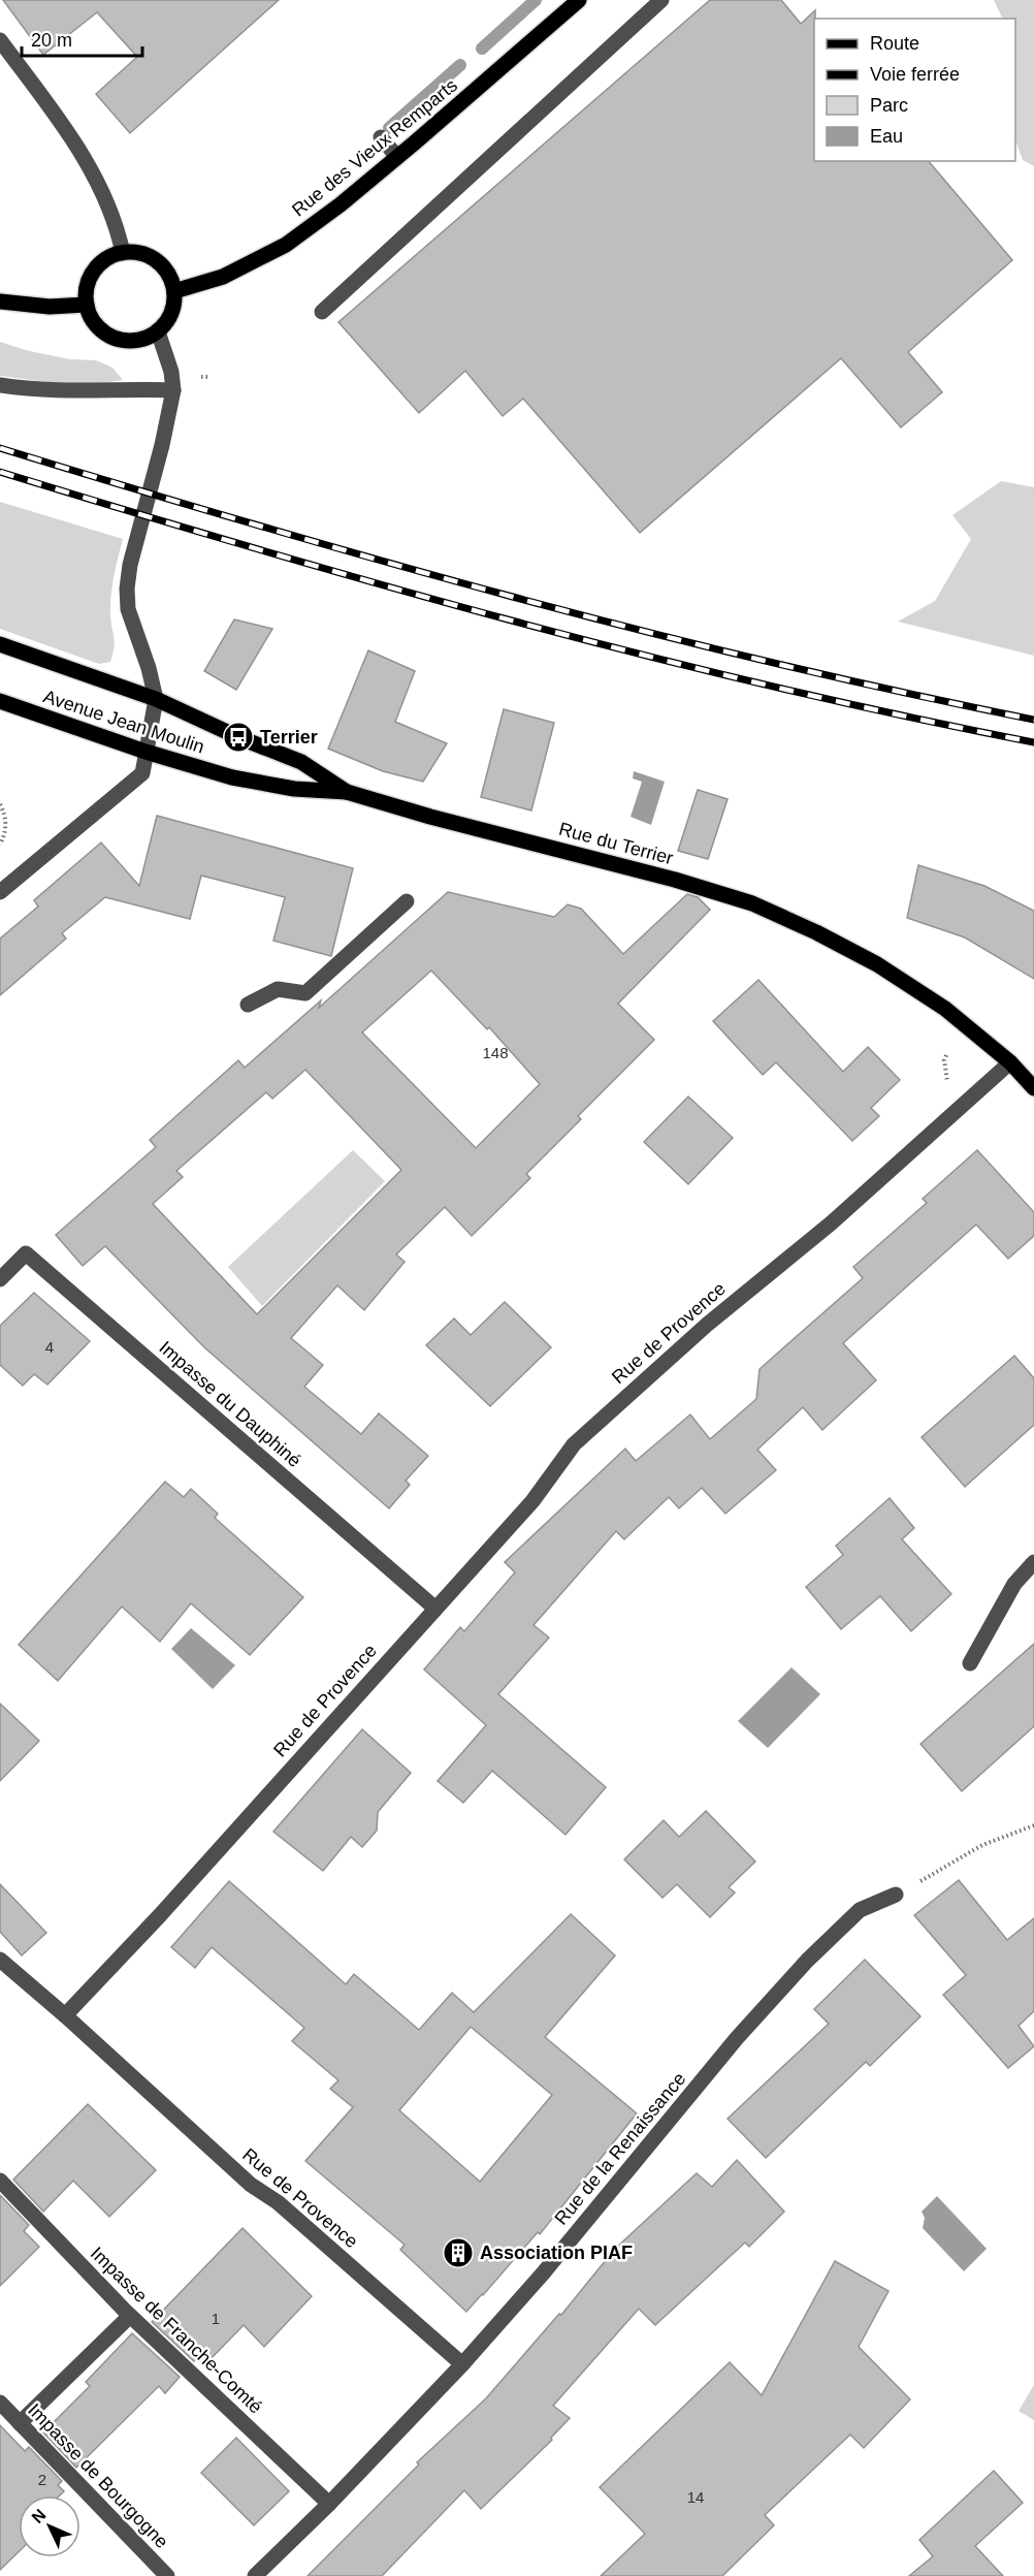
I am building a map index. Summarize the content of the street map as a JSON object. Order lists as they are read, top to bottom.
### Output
{
  "streets": {
    "main road": ["Rue des Vieux Remparts", "Avenue Jean Moulin", "Rue du Terrier"],
    "street": [
      "Rue de Provence",
      "Impasse du Dauphiné",
      "Rue de la Renaissance",
      "Impasse de Franche-Comté",
      "Impasse de Bourgogne"
    ]
  },
  "crossings": [
    ["Avenue Jean Moulin", "Rue du Terrier"],
    ["Rue du Terrier", "Rue de Provence"],
    ["Rue de Provence", "Impasse du Dauphiné"],
    ["Rue de Provence", "Rue de la Renaissance"],
    ["Rue de la Renaissance", "Impasse de Franche-Comté"]
  ],
  "places": {
    "bus stop": ["Terrier"],
    "building": ["Association PIAF"]
  },
  "house_numbers": [
    "148",
    "4",
    "1",
    "2",
    "14"
  ],
  "legend": [
    "Route",
    "Voie ferrée",
    "Parc",
    "Eau"
  ],
  "scale_bar": "20 m",
  "north": "top left"
}
